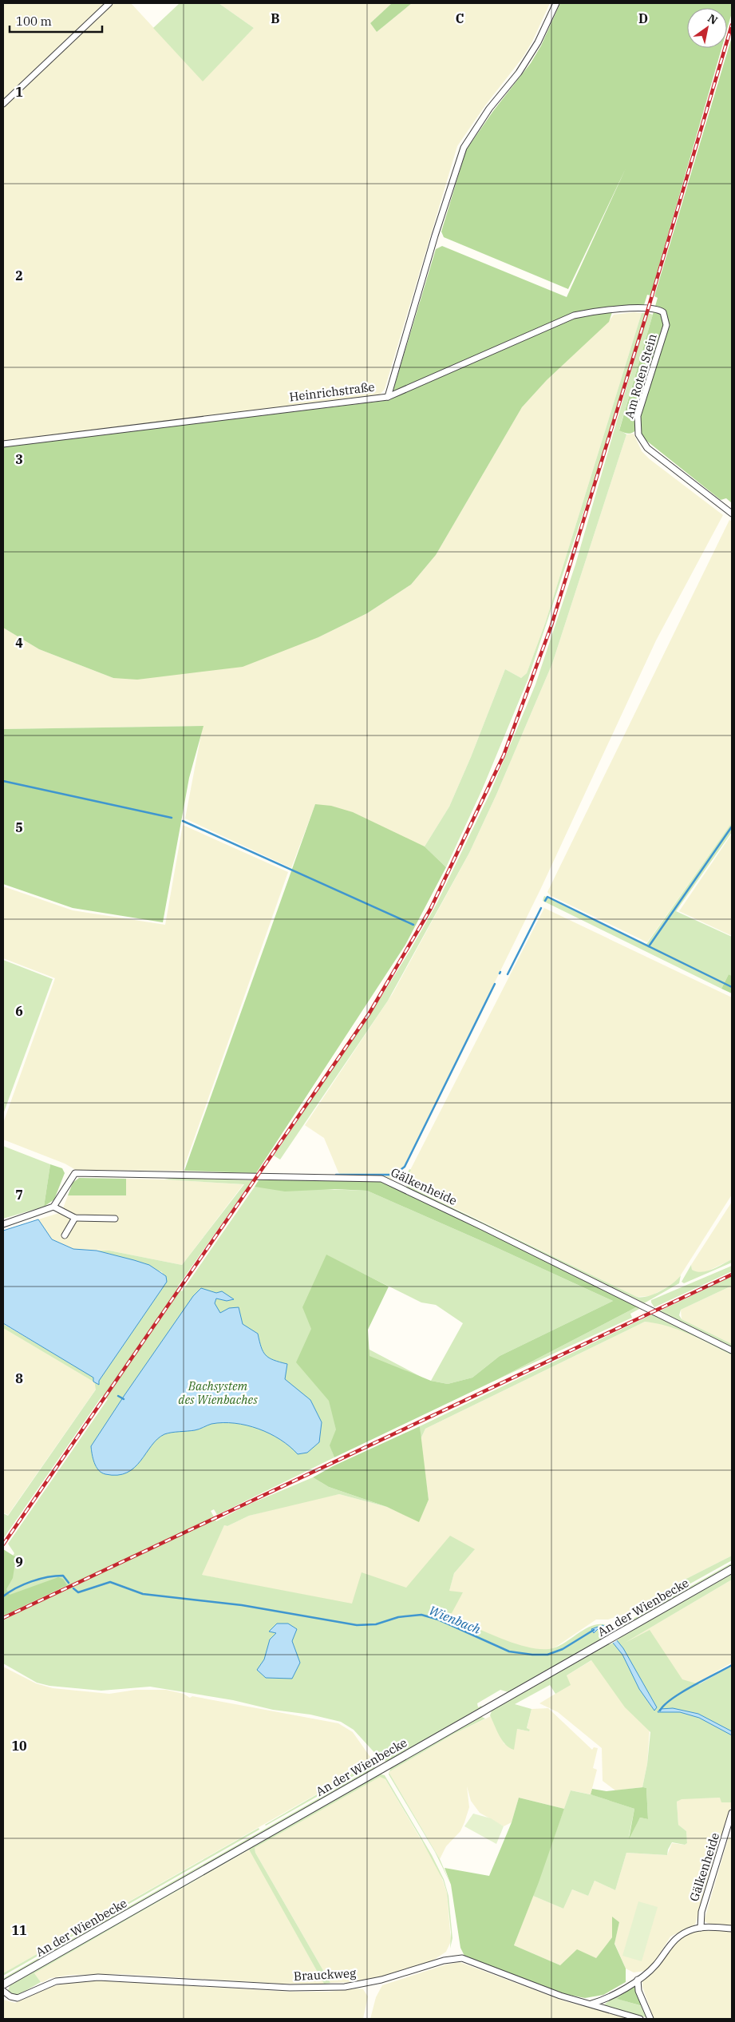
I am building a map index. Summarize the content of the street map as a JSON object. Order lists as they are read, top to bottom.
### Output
{
  "streets": {
    "street": [
      "Am Roten Stein",
      "Heinrichstraße",
      "Gälkenheide",
      "An der Wienbecke",
      "Brauckweg"
    ]
  },
  "crossings": [
    ["Am Roten Stein", "Heinrichstraße"]
  ],
  "water": ["Wienbach"],
  "parks": ["Bachsystem des Wienbaches"],
  "scale_bar": "100 m",
  "north": "top right",
  "grid": {
    "columns": ["B", "C", "D"],
    "rows": [
      "1",
      "2",
      "3",
      "4",
      "5",
      "6",
      "7",
      "8",
      "9",
      "10",
      "11"
    ]
  }
}
